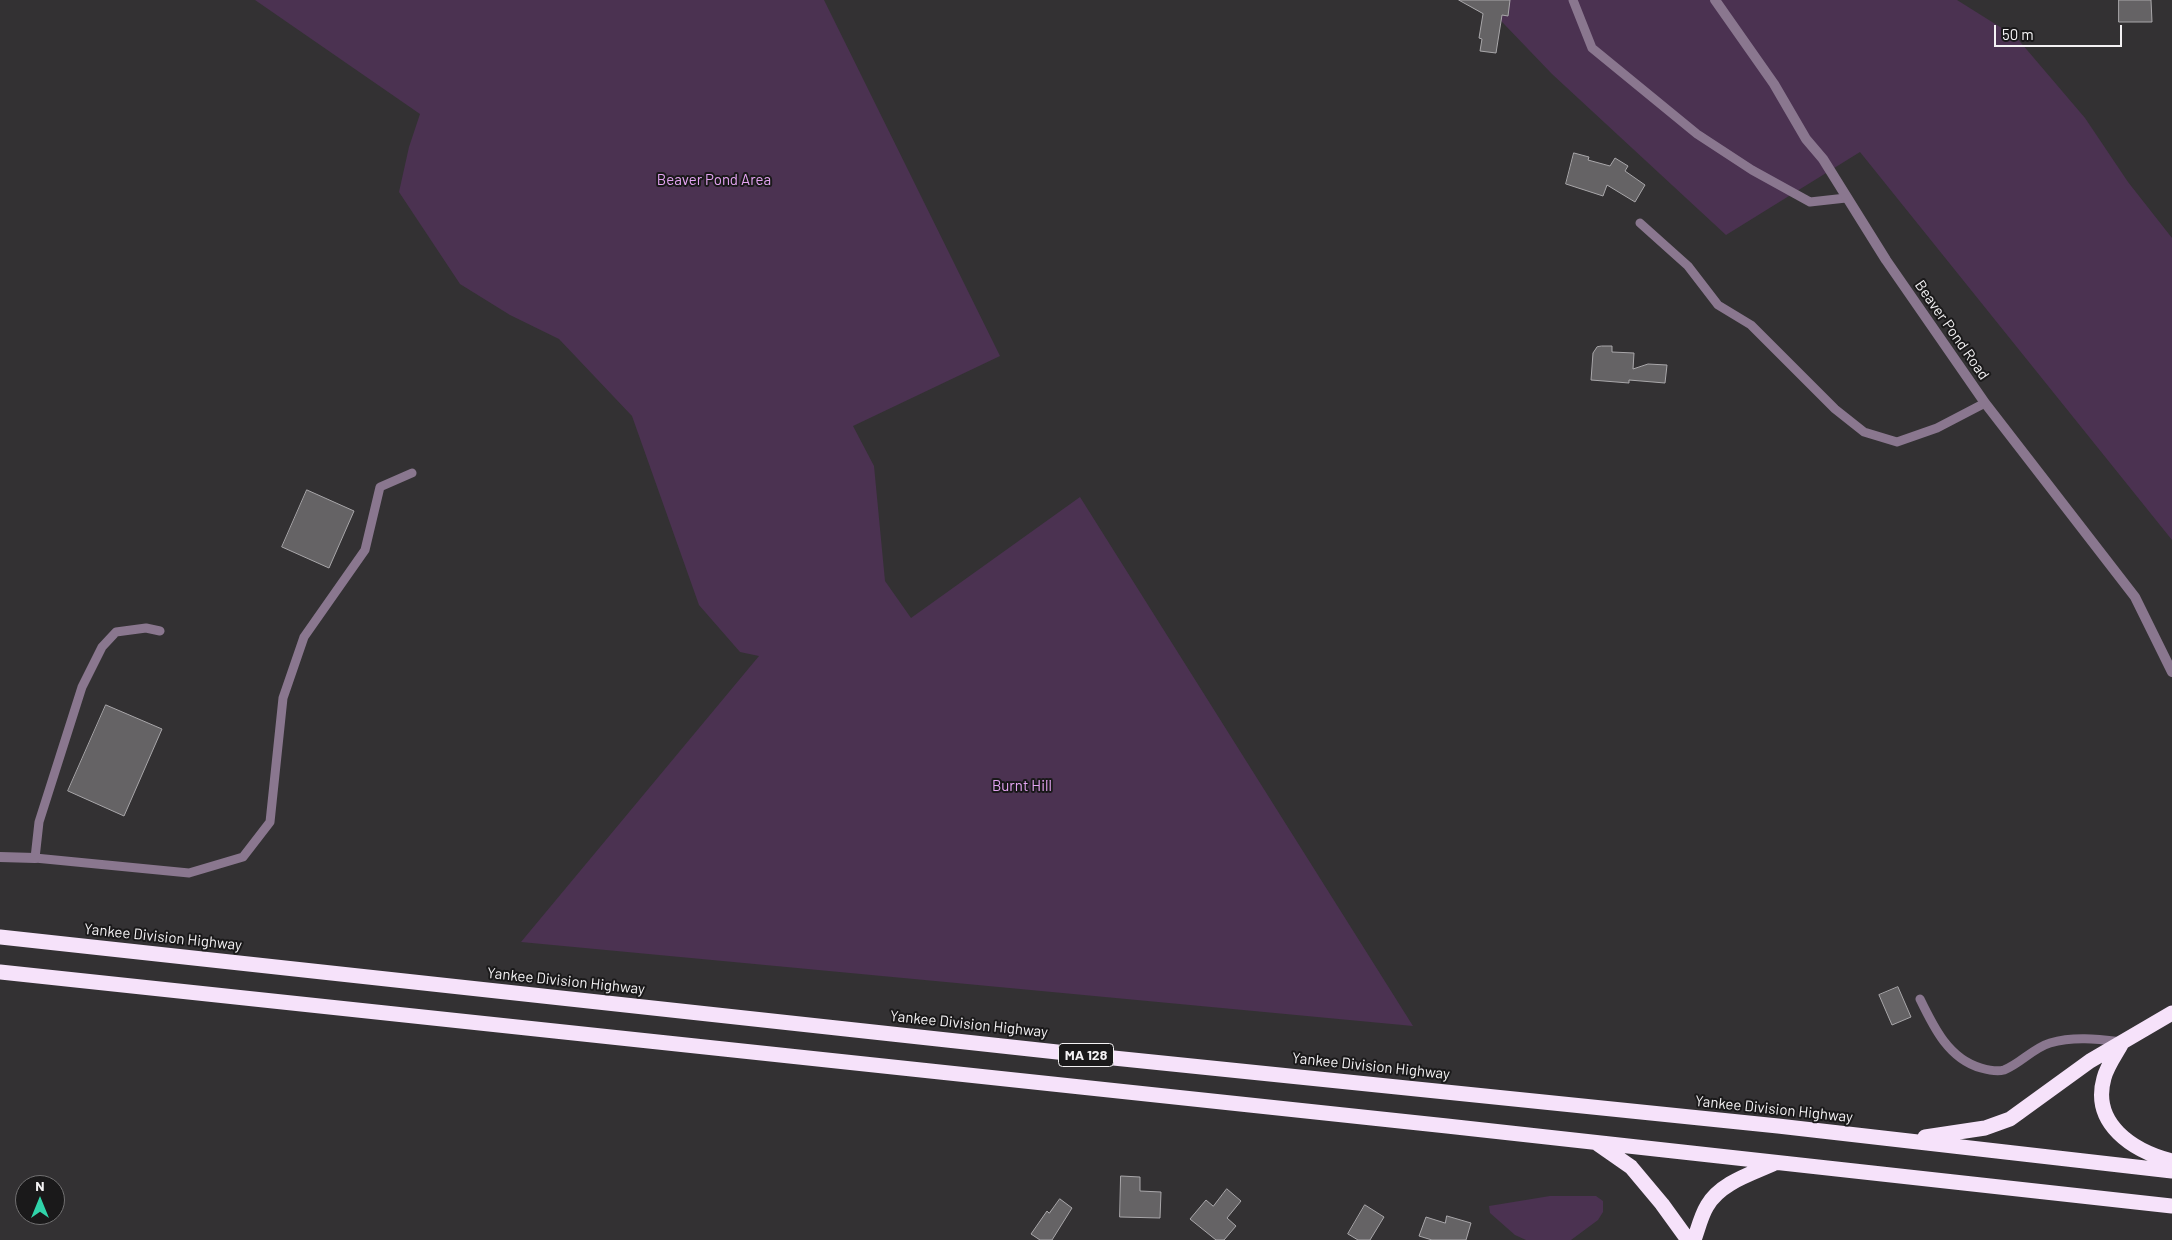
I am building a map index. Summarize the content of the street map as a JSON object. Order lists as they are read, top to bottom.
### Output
{
  "streets": {
    "highway": ["Yankee Division Highway", "MA 128"],
    "street": ["Beaver Pond Road"]
  },
  "parks": ["Beaver Pond Area", "Burnt Hill"],
  "scale_bar": "50 m",
  "north": "top"
}
